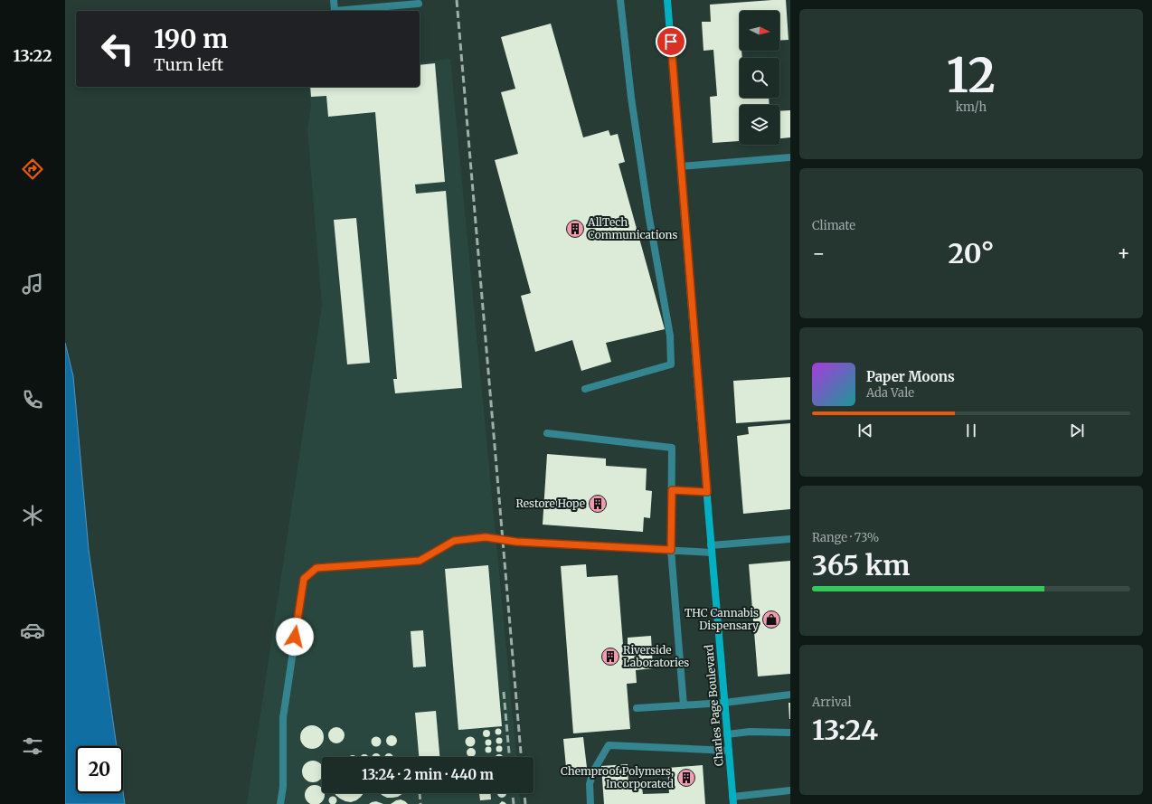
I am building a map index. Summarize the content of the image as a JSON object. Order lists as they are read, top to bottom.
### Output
{
  "streets": {
    "main road": ["Charles Page Boulevard"]
  },
  "places": {
    "building": [
      "AllTech Communications",
      "Restore Hope",
      "Riverside Laboratories",
      "Chemproof Polymers, Incorporated"
    ],
    "shop": ["THC Cannabis Dispensary"]
  },
  "north": "right",
  "page": {
    "tabs": "13:22",
    "tile": [
      ["12", "km/h"],
      "Climate",
      ["Range · 73%", "365 km"],
      ["Arrival", "13:24"]
    ],
    "turn": ["190 m", "Turn left"],
    "heat": ["−", "20°", "+"],
    "song": ["Paper Moons", "Ada Vale"],
    "limit": "20",
    "trip": "13:24 · 2 min · 440 m"
  }
}
